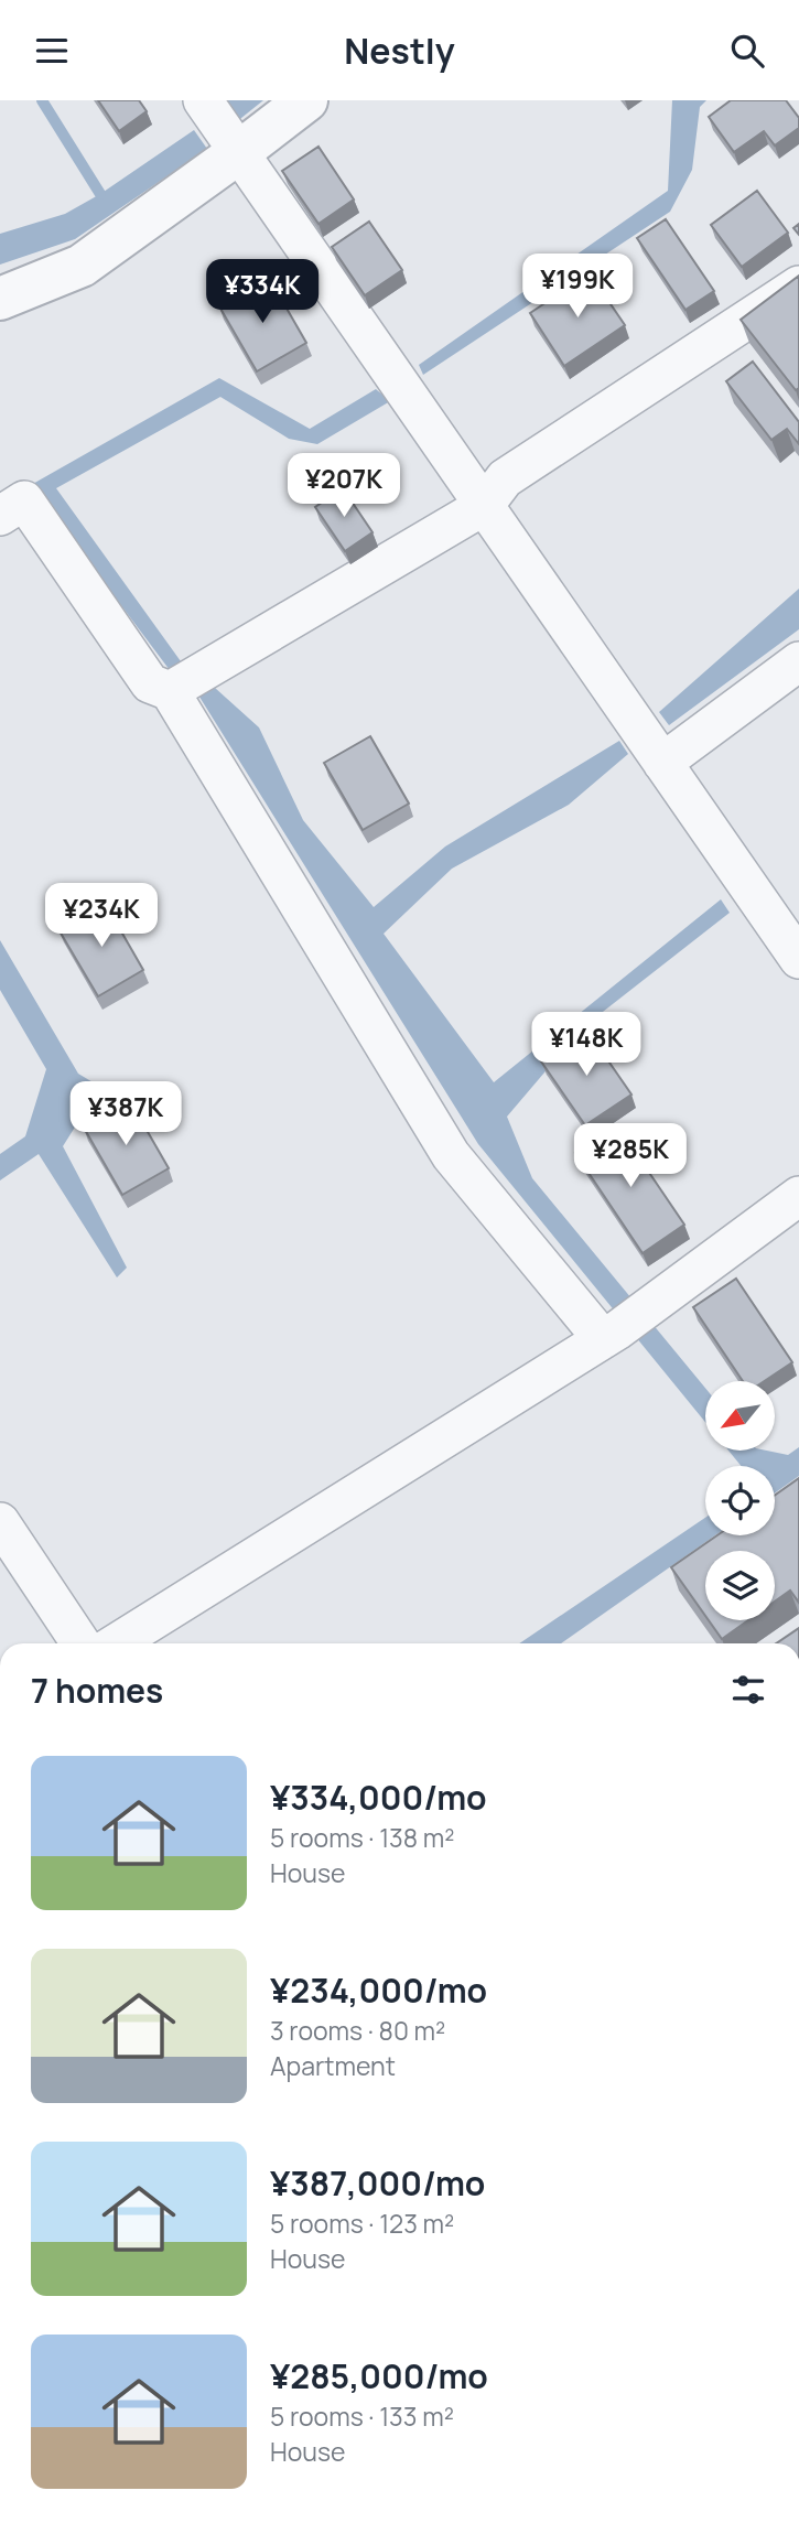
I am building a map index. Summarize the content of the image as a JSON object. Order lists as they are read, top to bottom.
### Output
{
  "north": "bottom left",
  "page": {
    "header": "Nestly",
    "price": [
      "¥199K",
      "¥334K",
      "¥207K",
      "¥234K",
      "¥148K",
      "¥387K",
      "¥285K"
    ],
    "heading": "7 homes",
    "list": [
      {
        "name": "¥334,000/mo",
        "note": "5 rooms · 138 m² · House"
      },
      {
        "name": "¥234,000/mo",
        "note": "3 rooms · 80 m² · Apartment"
      },
      {
        "name": "¥387,000/mo",
        "note": "5 rooms · 123 m² · House"
      },
      {
        "name": "¥285,000/mo",
        "note": "5 rooms · 133 m² · House"
      }
    ]
  }
}
